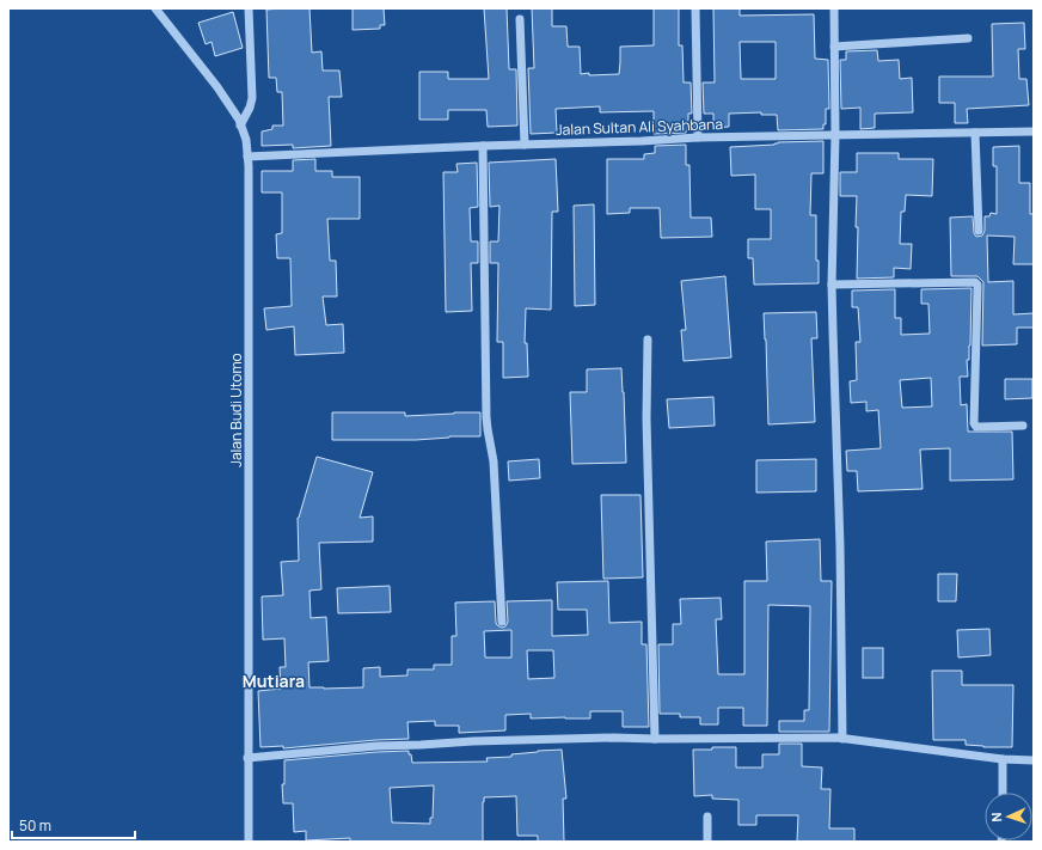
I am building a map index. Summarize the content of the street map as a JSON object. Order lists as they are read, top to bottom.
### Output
{
  "streets": {
    "street": ["Jalan Sultan Ali Syahbana", "Jalan Budi Utomo"]
  },
  "crossings": [
    ["Jalan Sultan Ali Syahbana", "Jalan Budi Utomo"]
  ],
  "districts": ["Mutiara"],
  "scale_bar": "50 m",
  "north": "left"
}
